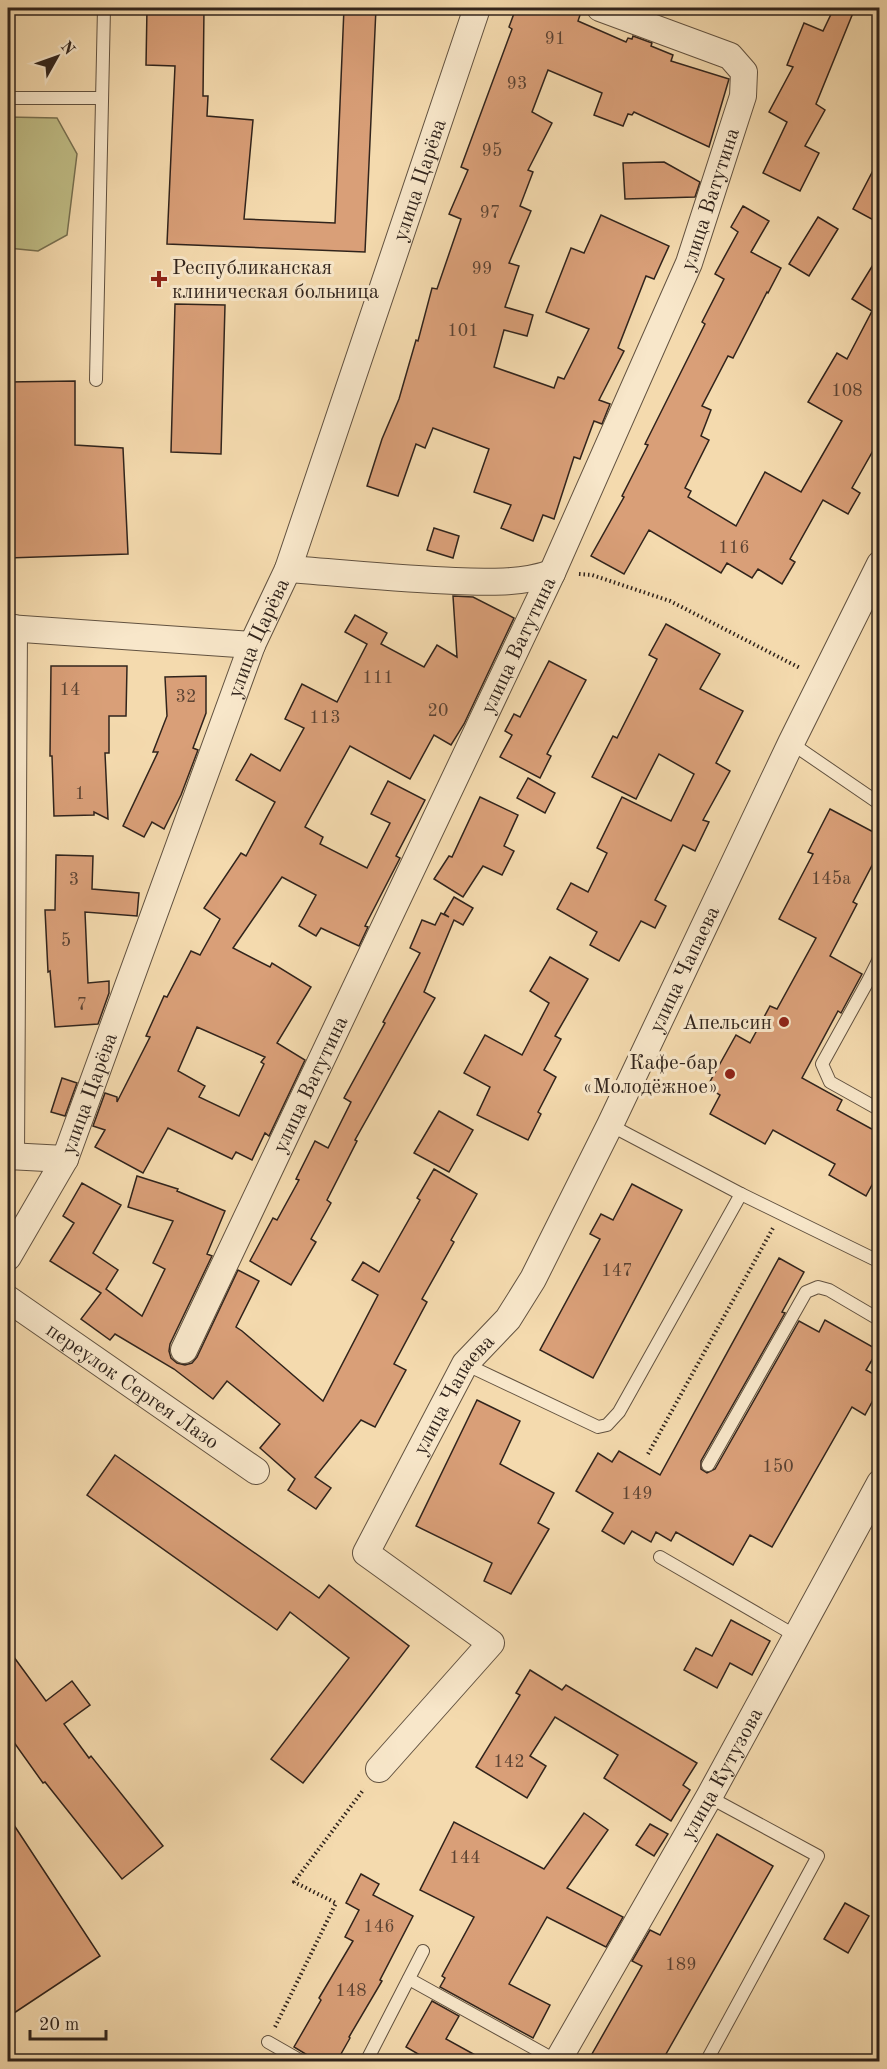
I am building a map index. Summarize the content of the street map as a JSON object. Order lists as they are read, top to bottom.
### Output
{
  "streets": {
    "street": [
      "улица Царёва",
      "улица Ватутина",
      "улица Чапаева",
      "переулок Сергея Лазо",
      "улица Кутузова"
    ]
  },
  "places": {
    "health": ["Республиканская клиническая больница"],
    "other": ["Апельсин", "Кафе-бар «Молодёжное»"]
  },
  "house_numbers": [
    "91",
    "93",
    "95",
    "97",
    "99",
    "101",
    "108",
    "116",
    "111",
    "14",
    "32",
    "20",
    "113",
    "1",
    "145а",
    "3",
    "5",
    "7",
    "147",
    "150",
    "149",
    "142",
    "144",
    "146",
    "189",
    "148"
  ],
  "scale_bar": "20 m",
  "north": "top right"
}
